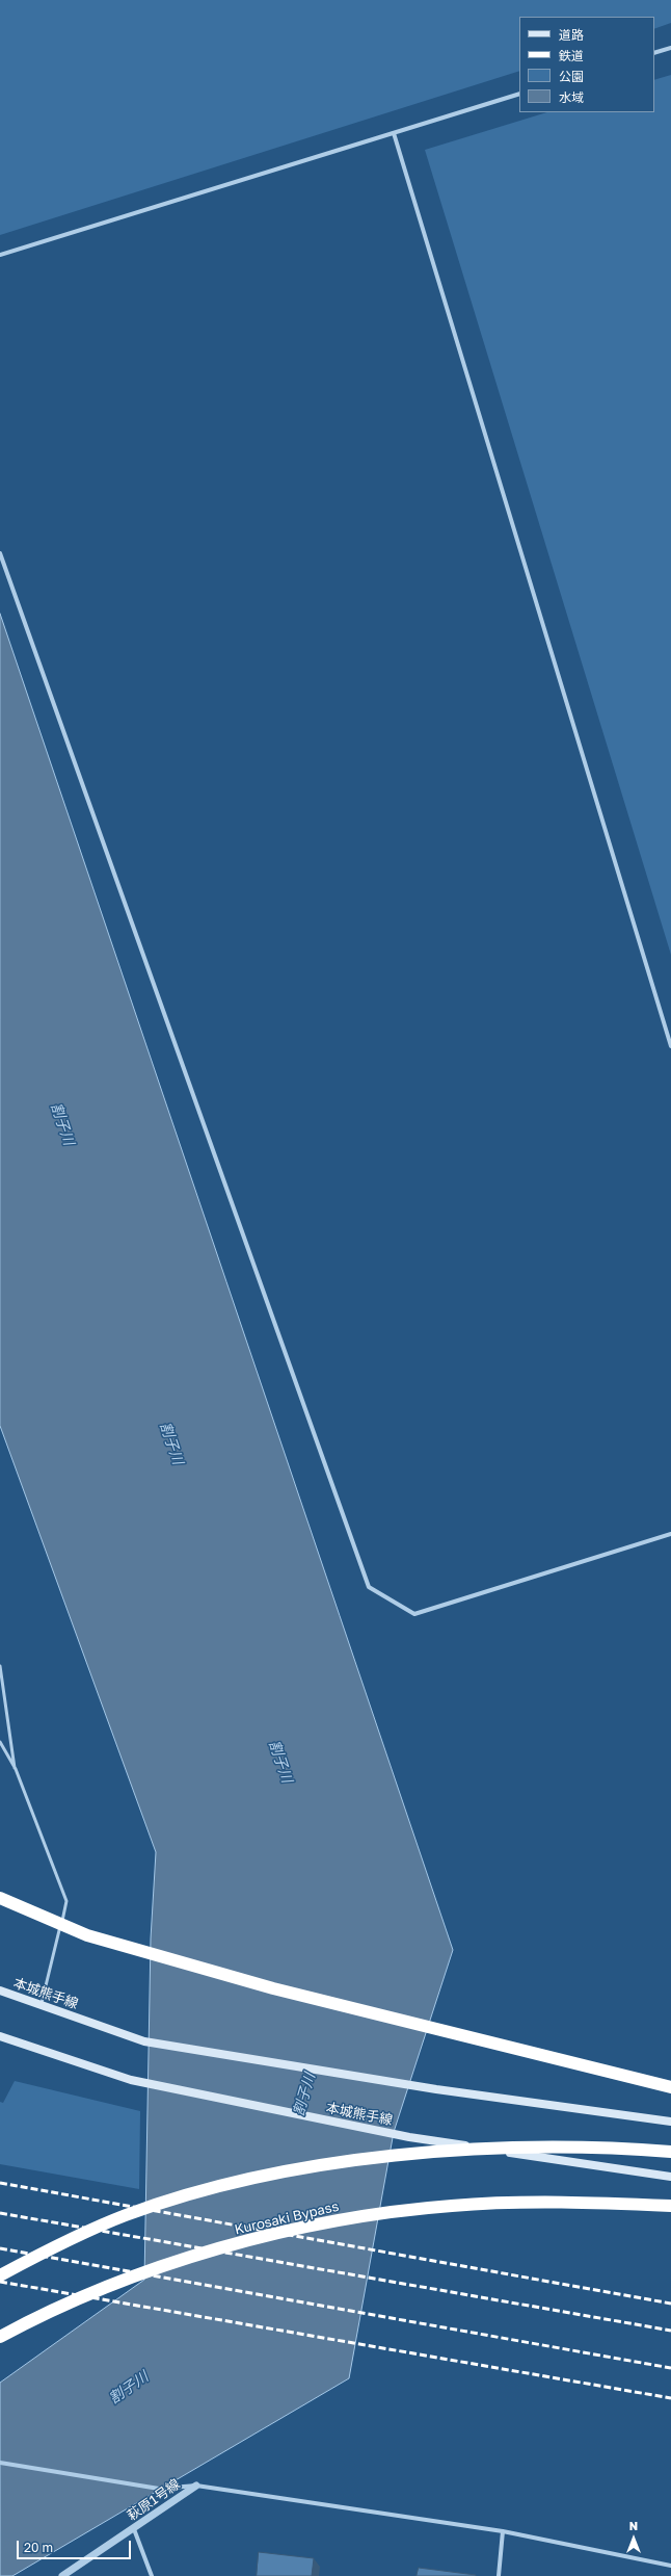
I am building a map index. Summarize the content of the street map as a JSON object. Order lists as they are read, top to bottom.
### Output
{
  "streets": {
    "highway": ["Kurosaki Bypass"],
    "main road": ["本城熊手線"],
    "street": ["萩原1号線"]
  },
  "water": ["割子川"],
  "legend": [
    "道路",
    "鉄道",
    "公園",
    "水域"
  ],
  "scale_bar": "20 m",
  "north": "top"
}
